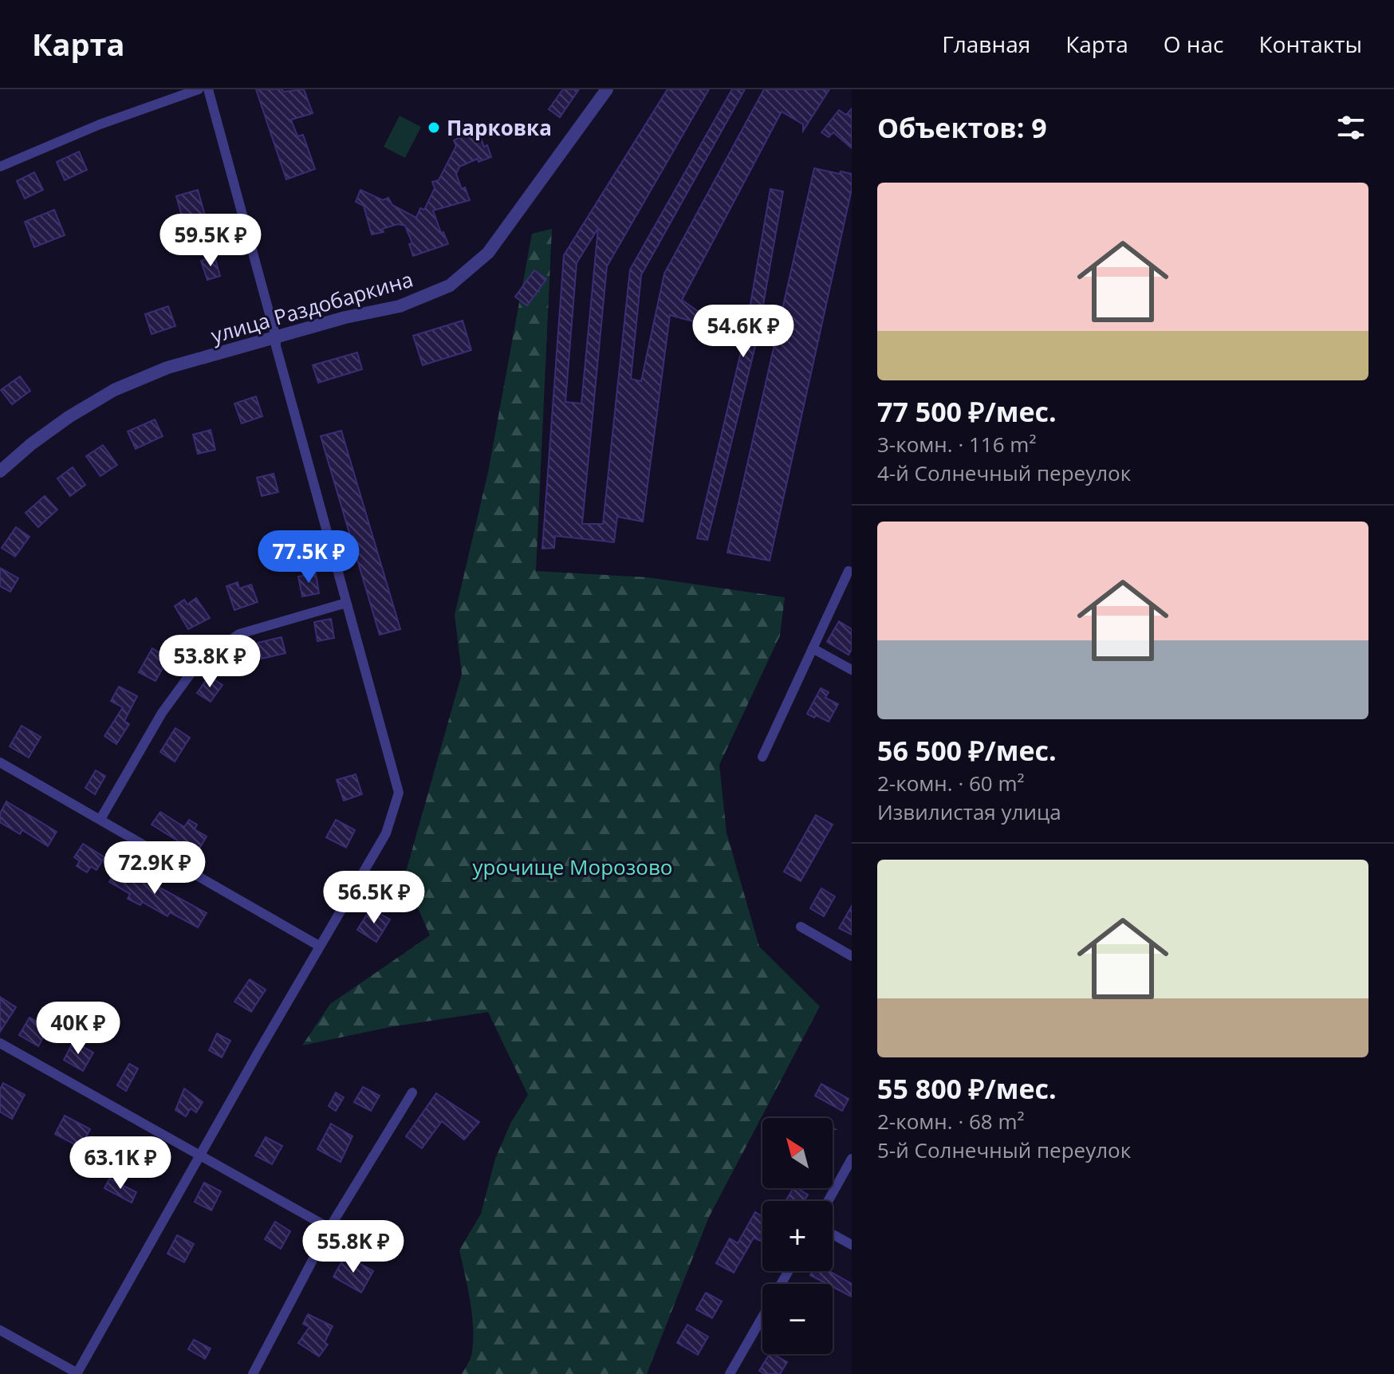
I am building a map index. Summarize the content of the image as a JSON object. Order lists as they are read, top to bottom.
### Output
{
  "streets": {
    "street": ["улица Раздобаркина"]
  },
  "parks": ["урочище Морозово"],
  "places": ["Парковка"],
  "north": "top left",
  "page": {
    "header": "Карта",
    "nav": [
      "Главная",
      "Карта",
      "О нас",
      "Контакты"
    ],
    "heading": "Объектов: 9",
    "list": [
      {
        "name": "77 500 ₽/мес.",
        "note": "3-комн. · 116 m² · 4-й Солнечный переулок"
      },
      {
        "name": "56 500 ₽/мес.",
        "note": "2-комн. · 60 m² · Извилистая улица"
      },
      {
        "name": "55 800 ₽/мес.",
        "note": "2-комн. · 68 m² · 5-й Солнечный переулок"
      }
    ],
    "price": [
      "59.5K ₽",
      "54.6K ₽",
      "77.5K ₽",
      "53.8K ₽",
      "72.9K ₽",
      "56.5K ₽",
      "40K ₽",
      "63.1K ₽",
      "55.8K ₽"
    ],
    "map_buttons": ["+", "−"]
  }
}
